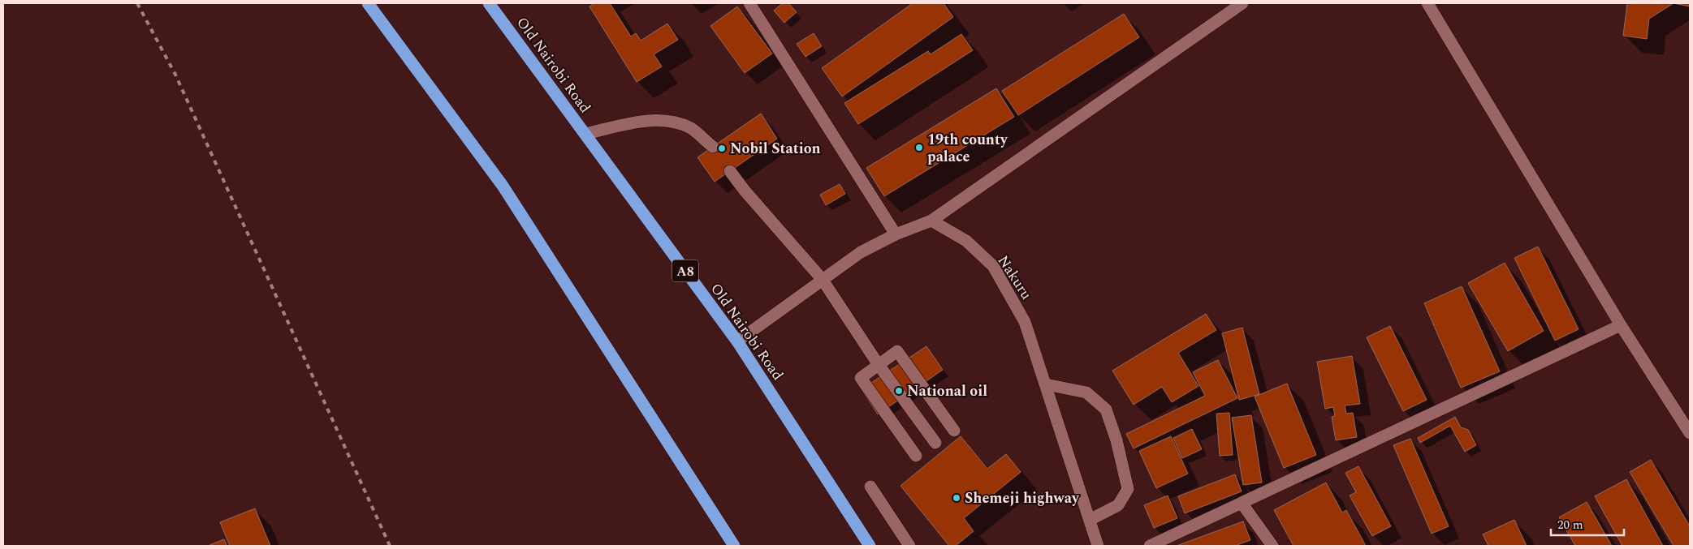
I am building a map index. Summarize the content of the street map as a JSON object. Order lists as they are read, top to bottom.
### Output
{
  "streets": {
    "highway": ["Old Nairobi Road", "A8"],
    "street": ["Nakuru"]
  },
  "places": [
    "19th county palace",
    "Nobil Station",
    "National oil",
    "Shemeji highway"
  ],
  "scale_bar": "20 m"
}
